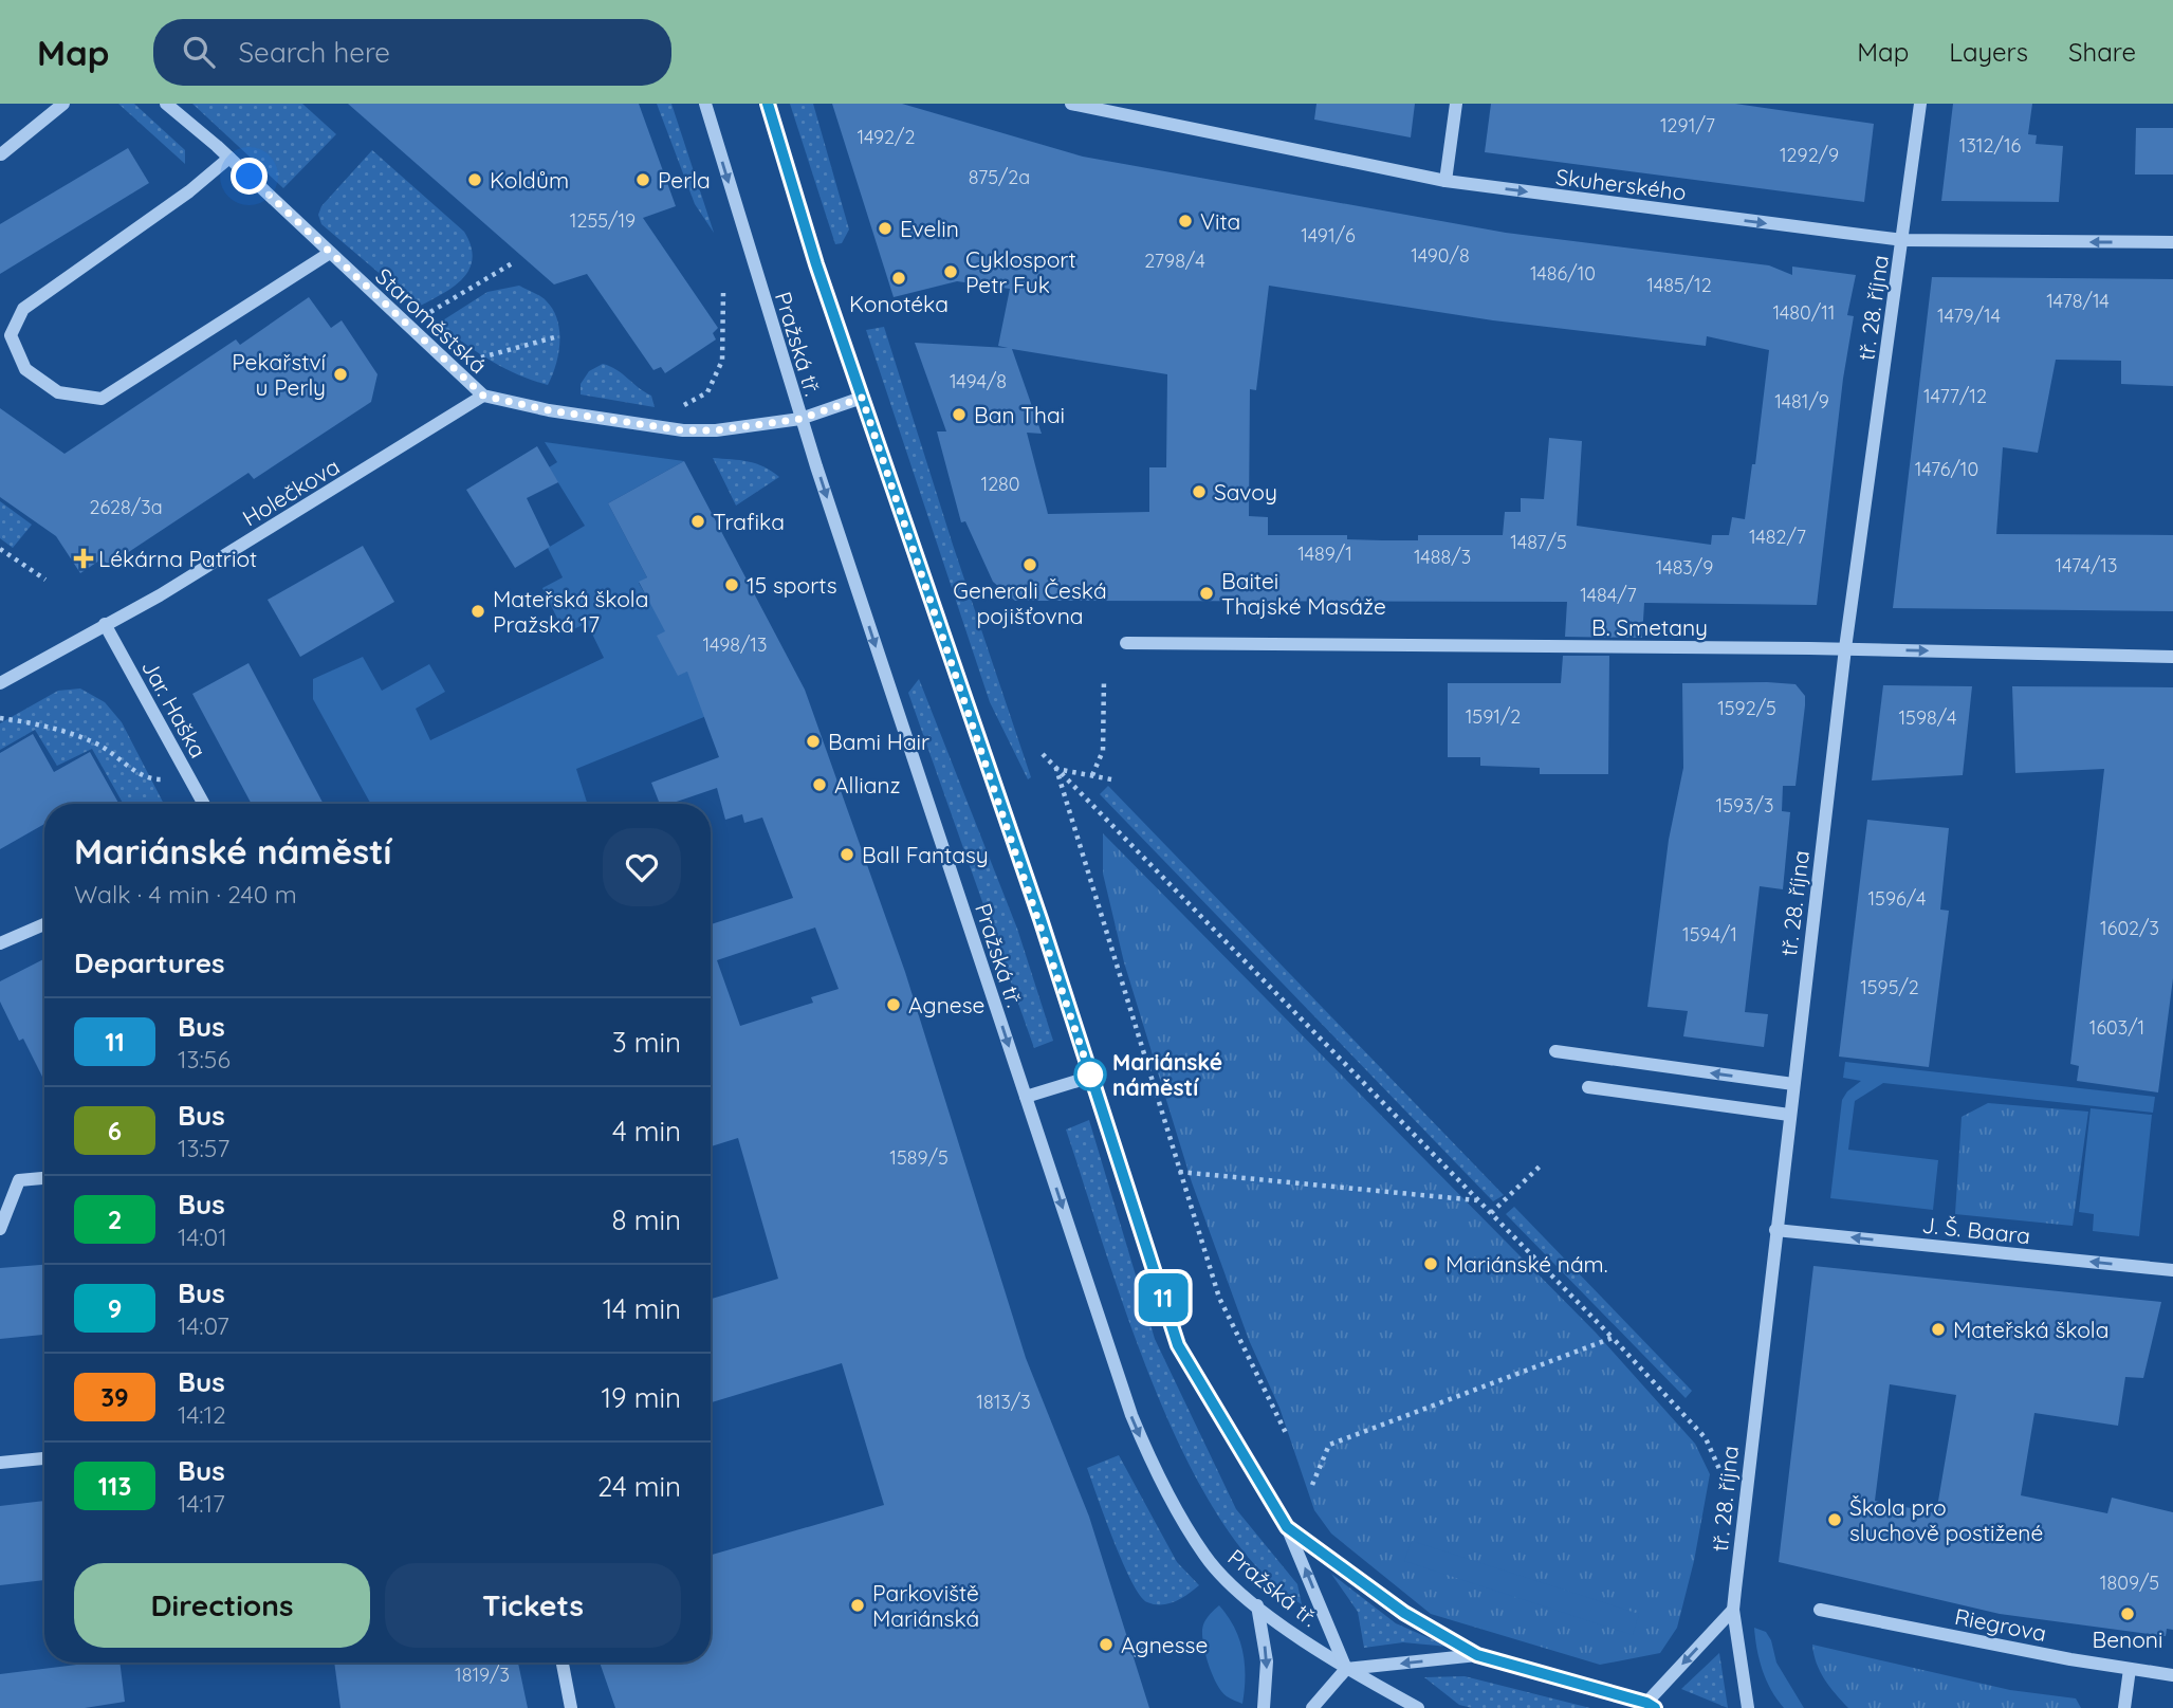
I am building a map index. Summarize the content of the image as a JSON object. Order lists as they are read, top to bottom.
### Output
{
  "streets": {
    "street": [
      "Skuherského",
      "tř. 28. října",
      "Staroměstská",
      "Pražská tř.",
      "Holečkova",
      "B. Smetany",
      "Jar. Haška",
      "J. Š. Baara",
      "Riegrova"
    ]
  },
  "crossings": [
    ["Skuherského", "tř. 28. října"],
    ["tř. 28. října", "B. Smetany"],
    ["tř. 28. října", "J. Š. Baara"],
    ["Staroměstská", "Pražská tř."],
    ["Staroměstská", "Holečkova"],
    ["Holečkova", "Jar. Haška"]
  ],
  "one_way": ["J. Š. Baara"],
  "places": {
    "other": [
      "Koldům",
      "Perla",
      "Vita",
      "Evelin",
      "Cyklosport Petr Fuk",
      "Konotéka",
      "Pekařství u Perly",
      "Ban Thai",
      "Savoy",
      "Trafika",
      "Generali Česká pojišťovna",
      "15 sports",
      "Baitei Thajské Masáže",
      "Mateřská škola Pražská 17",
      "Bami Hair",
      "Allianz",
      "Ball Fantasy",
      "Agnese",
      "Mariánské náměstí",
      "Mariánské nám.",
      "Mateřská škola",
      "Škola pro sluchově postižené",
      "Parkoviště Mariánská",
      "Benoni",
      "Agnesse"
    ],
    "health": ["Lékárna Patriot"]
  },
  "lines": ["bus line 11"],
  "house_numbers": [
    "1291/7",
    "1492/2",
    "1312/16",
    "1292/9",
    "875/2a",
    "1255/19",
    "1491/6",
    "1490/8",
    "2798/4",
    "1486/10",
    "1485/12",
    "1478/14",
    "1480/11",
    "1479/14",
    "1494/8",
    "1477/12",
    "1481/9",
    "1476/10",
    "1280",
    "2628/3a",
    "1482/7",
    "1487/5",
    "1489/1",
    "1488/3",
    "1474/13",
    "1483/9",
    "1484/7",
    "1498/13",
    "1592/5",
    "1591/2",
    "1598/4",
    "1593/3",
    "1596/4",
    "1602/3",
    "1594/1",
    "1595/2",
    "1603/1",
    "1589/5",
    "1813/3",
    "1809/5",
    "1819/3"
  ],
  "page": {
    "header": "Map",
    "search": "Search here",
    "nav": ["Map", "Layers", "Share"],
    "on_map": "11",
    "heading": [
      ["Mariánské náměstí", "Walk · 4 min · 240 m"],
      "Departures"
    ],
    "list": [
      {
        "mark": "11",
        "name": "Bus",
        "note": "13:56",
        "value": "3 min"
      },
      {
        "mark": "6",
        "name": "Bus",
        "note": "13:57",
        "value": "4 min"
      },
      {
        "mark": "2",
        "name": "Bus",
        "note": "14:01",
        "value": "8 min"
      },
      {
        "mark": "9",
        "name": "Bus",
        "note": "14:07",
        "value": "14 min"
      },
      {
        "mark": "39",
        "name": "Bus",
        "note": "14:12",
        "value": "19 min"
      },
      {
        "mark": "113",
        "name": "Bus",
        "note": "14:17",
        "value": "24 min"
      }
    ],
    "buttons": ["Directions", "Tickets"]
  }
}
